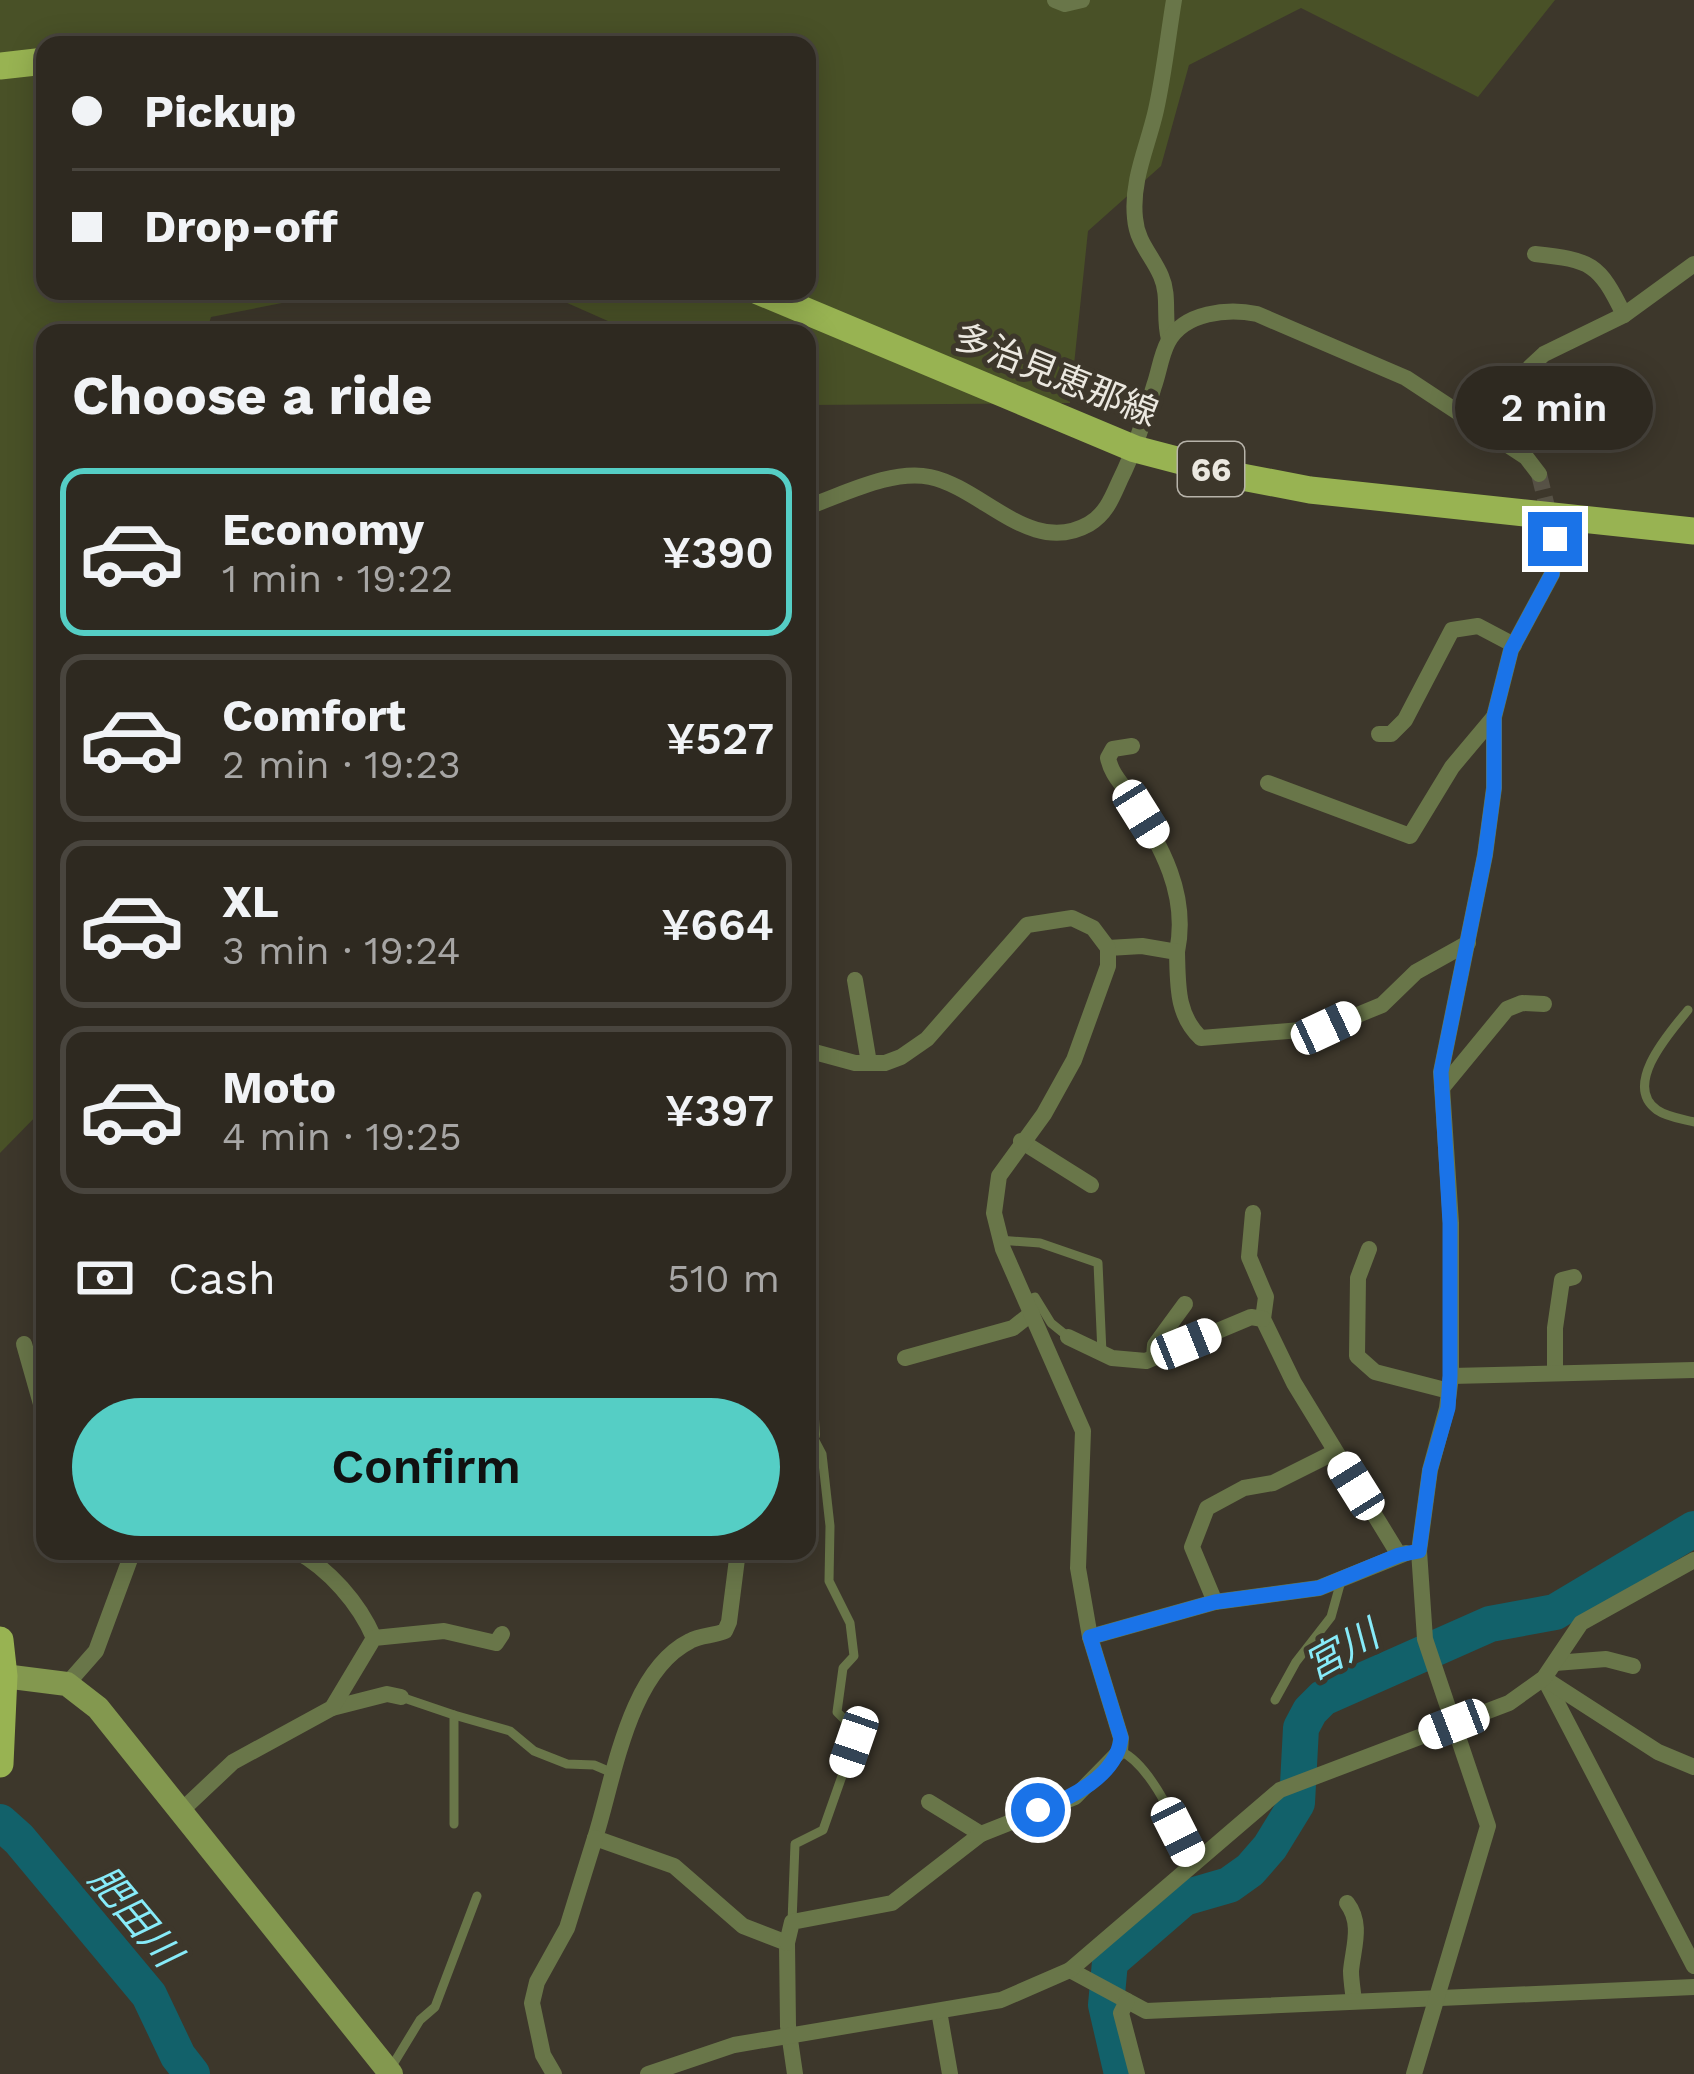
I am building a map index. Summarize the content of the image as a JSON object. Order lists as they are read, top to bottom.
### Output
{
  "streets": {
    "main road": ["多治見恵那線", "66"]
  },
  "water": ["宮川", "肥田川"],
  "page": {
    "banner": ["Pickup", "Drop-off"],
    "heading": "Choose a ride",
    "bubble": "2 min",
    "list": [
      {
        "name": "Economy",
        "note": "1 min · 19:22",
        "value": "¥390"
      },
      {
        "name": "Comfort",
        "note": "2 min · 19:23",
        "value": "¥527"
      },
      {
        "name": "XL",
        "note": "3 min · 19:24",
        "value": "¥664"
      },
      {
        "name": "Moto",
        "note": "4 min · 19:25",
        "value": "¥397"
      }
    ],
    "pay": ["Cash", "510 m"],
    "buttons": "Confirm"
  }
}
